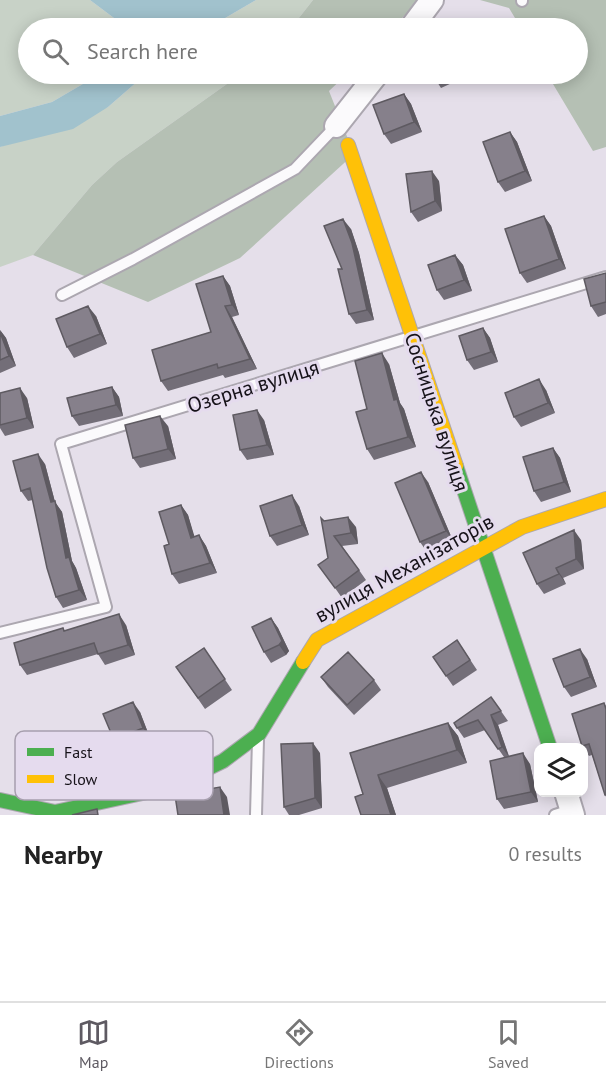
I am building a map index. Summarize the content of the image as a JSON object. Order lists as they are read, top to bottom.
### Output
{
  "streets": {
    "street": ["Сосницька вулиця", "вулиця Механізаторів"],
    "lane": ["Озерна вулиця"]
  },
  "crossings": [
    ["Озерна вулиця", "Сосницька вулиця"],
    ["Сосницька вулиця", "вулиця Механізаторів"]
  ],
  "legend": ["Fast", "Slow"],
  "page": {
    "search": "Search here",
    "heading": ["Nearby", "0 results"],
    "nav": ["Map", "Directions", "Saved"]
  }
}
